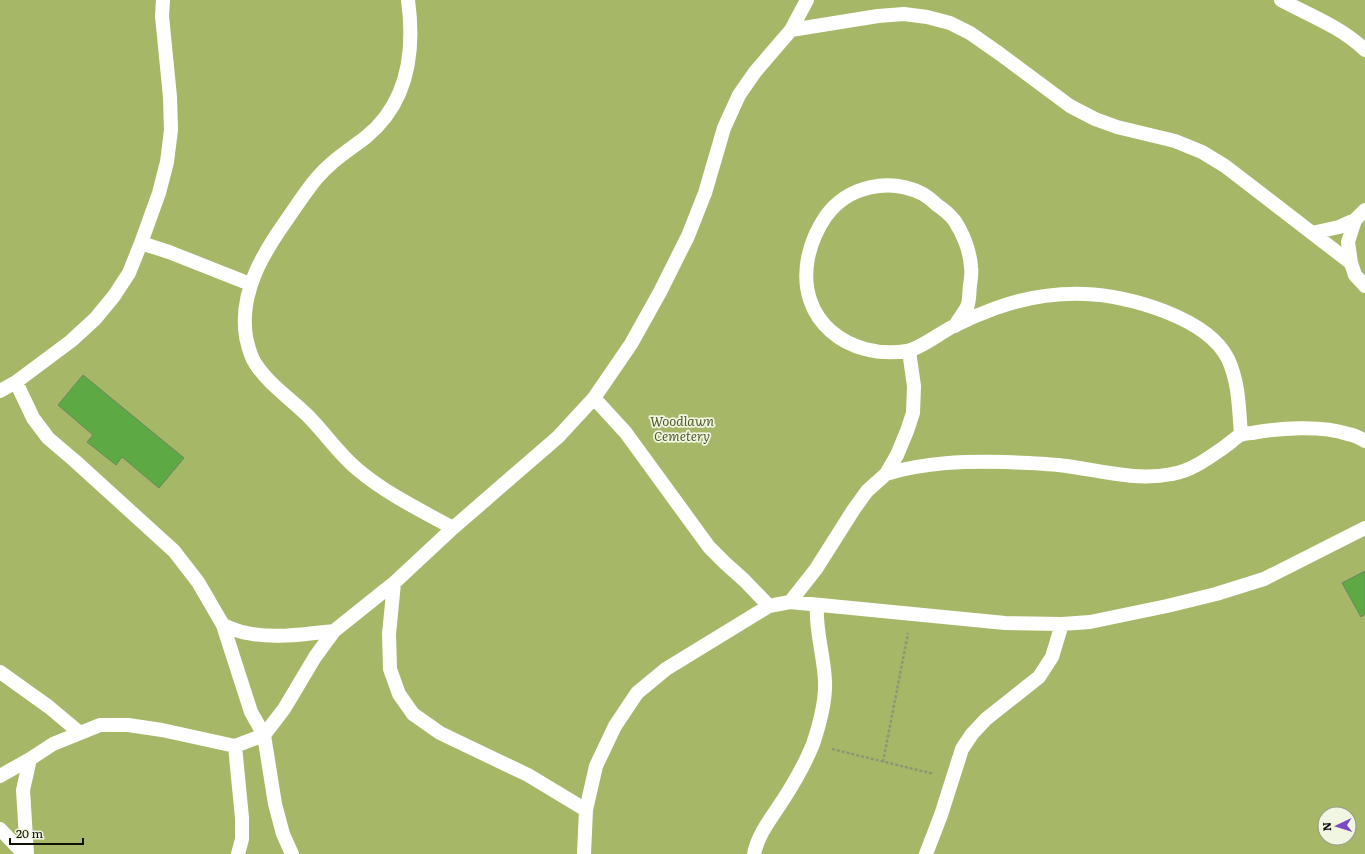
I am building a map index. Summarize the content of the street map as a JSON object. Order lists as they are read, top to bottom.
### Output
{
  "parks": ["Woodlawn Cemetery"],
  "scale_bar": "20 m",
  "north": "left"
}
